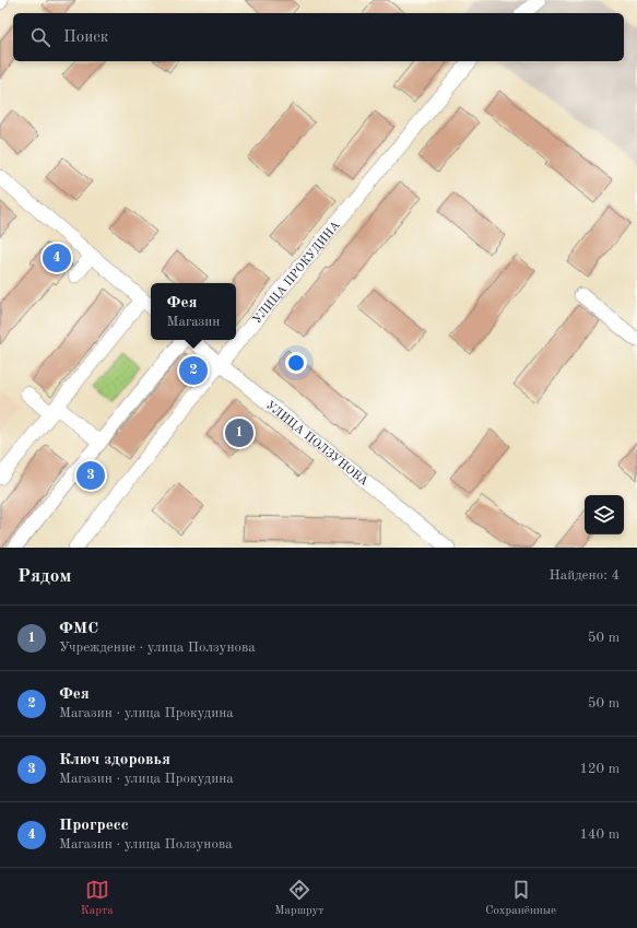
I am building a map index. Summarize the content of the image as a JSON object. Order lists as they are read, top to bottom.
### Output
{
  "streets": {
    "street": ["УЛИЦА ПРОКУДИНА", "УЛИЦА ПОЛЗУНОВА"]
  },
  "crossings": [
    ["УЛИЦА ПРОКУДИНА", "УЛИЦА ПОЛЗУНОВА"]
  ],
  "page": {
    "search": "Поиск",
    "pins": [
      "4",
      "2",
      "1",
      "3"
    ],
    "popup": ["Фея", "Магазин"],
    "heading": ["Рядом", "Найдено: 4"],
    "list": [
      {
        "mark": "1",
        "name": "ФМС",
        "note": "Учреждение · улица Ползунова",
        "value": "50 m"
      },
      {
        "mark": "2",
        "name": "Фея",
        "note": "Магазин · улица Прокудина",
        "value": "50 m"
      },
      {
        "mark": "3",
        "name": "Ключ здоровья",
        "note": "Магазин · улица Прокудина",
        "value": "120 m"
      },
      {
        "mark": "4",
        "name": "Прогресс",
        "note": "Магазин · улица Ползунова",
        "value": "140 m"
      }
    ],
    "nav": ["Карта", "Маршрут", "Сохранённые"]
  }
}
